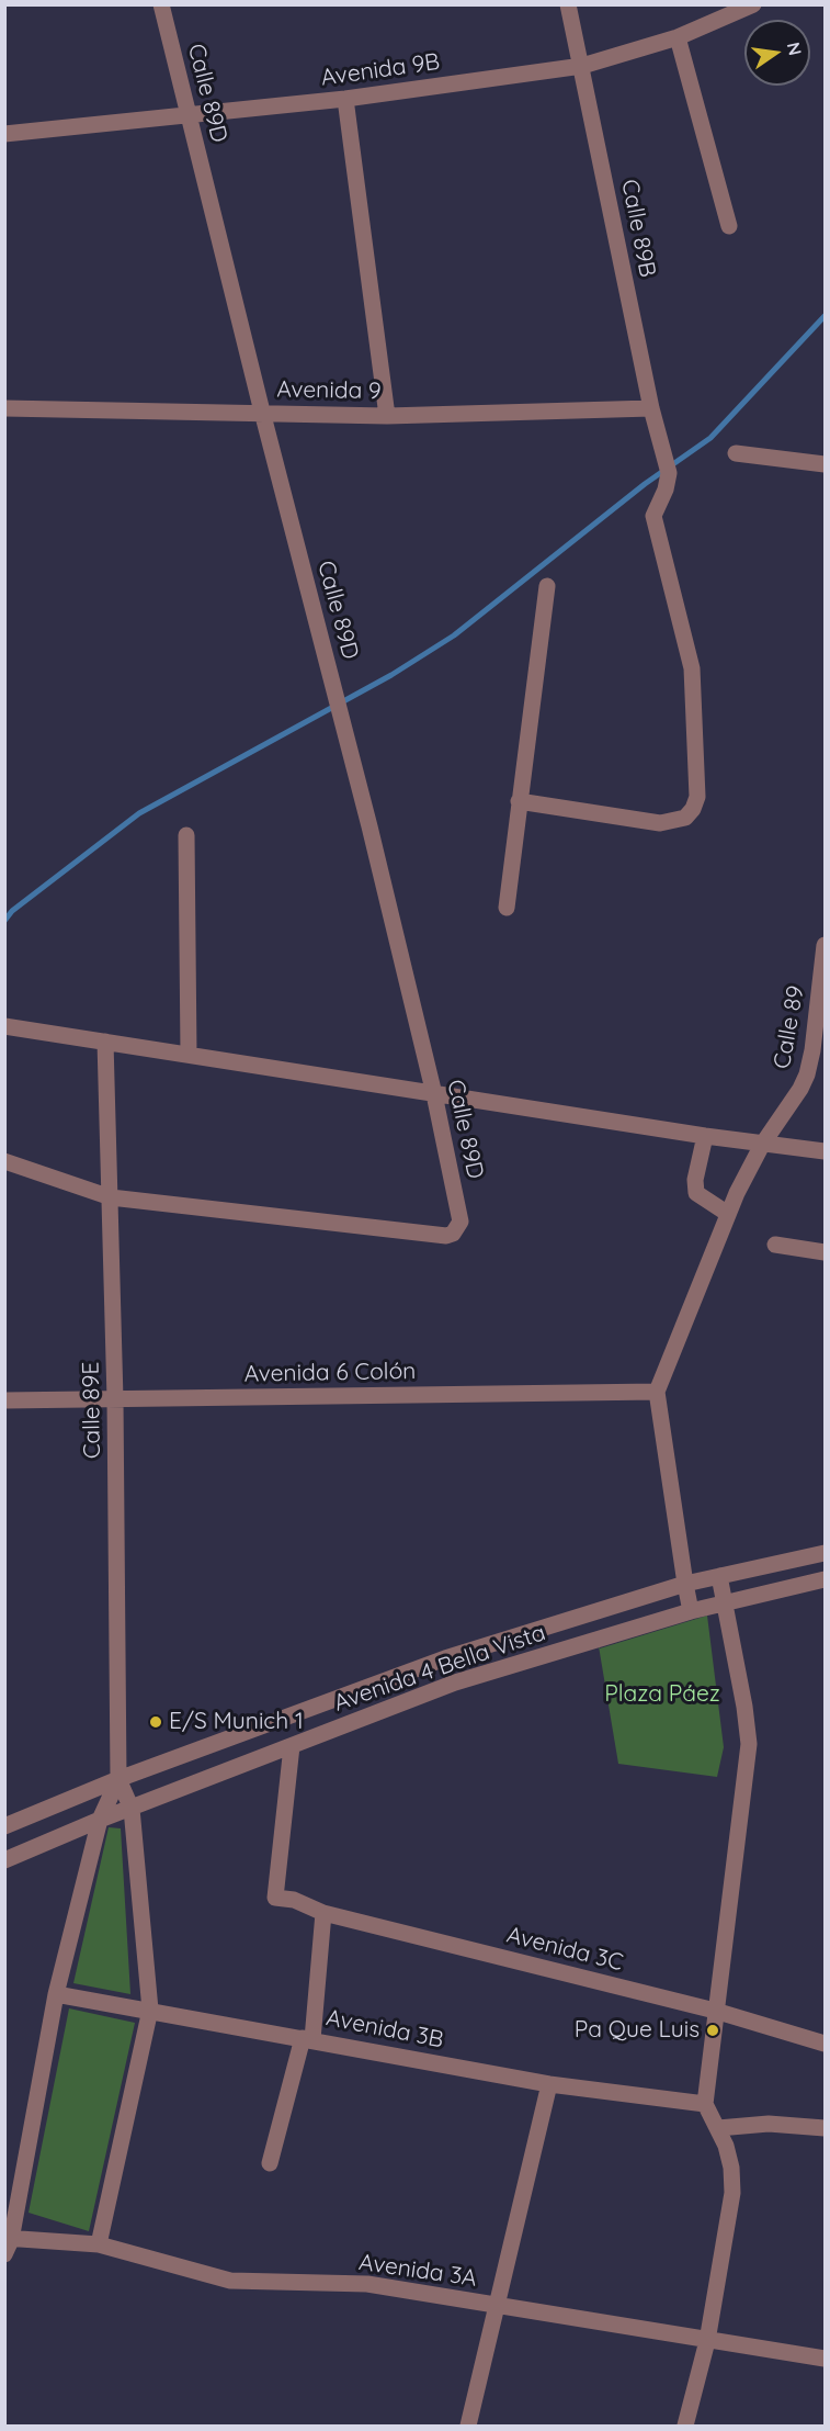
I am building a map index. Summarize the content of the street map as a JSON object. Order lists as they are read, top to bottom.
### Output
{
  "streets": {
    "street": [
      "Avenida 9B",
      "Calle 89D",
      "Calle 89B",
      "Avenida 9",
      "Calle 89",
      "Avenida 6 Colón",
      "Calle 89E",
      "Avenida 4 Bella Vista",
      "Avenida 3C",
      "Avenida 3B",
      "Avenida 3A"
    ]
  },
  "crossings": [
    ["Avenida 9B", "Calle 89D"],
    ["Avenida 9B", "Calle 89B"],
    ["Calle 89D", "Avenida 9"],
    ["Calle 89D", "Calle 89E"],
    ["Calle 89B", "Avenida 9"],
    ["Calle 89", "Avenida 6 Colón"],
    ["Avenida 6 Colón", "Calle 89E"],
    ["Calle 89E", "Avenida 4 Bella Vista"],
    ["Avenida 4 Bella Vista", "Avenida 3C"]
  ],
  "parks": ["Plaza Páez"],
  "places": ["E/S Munich 1", "Pa Que Luis"],
  "north": "right"
}
